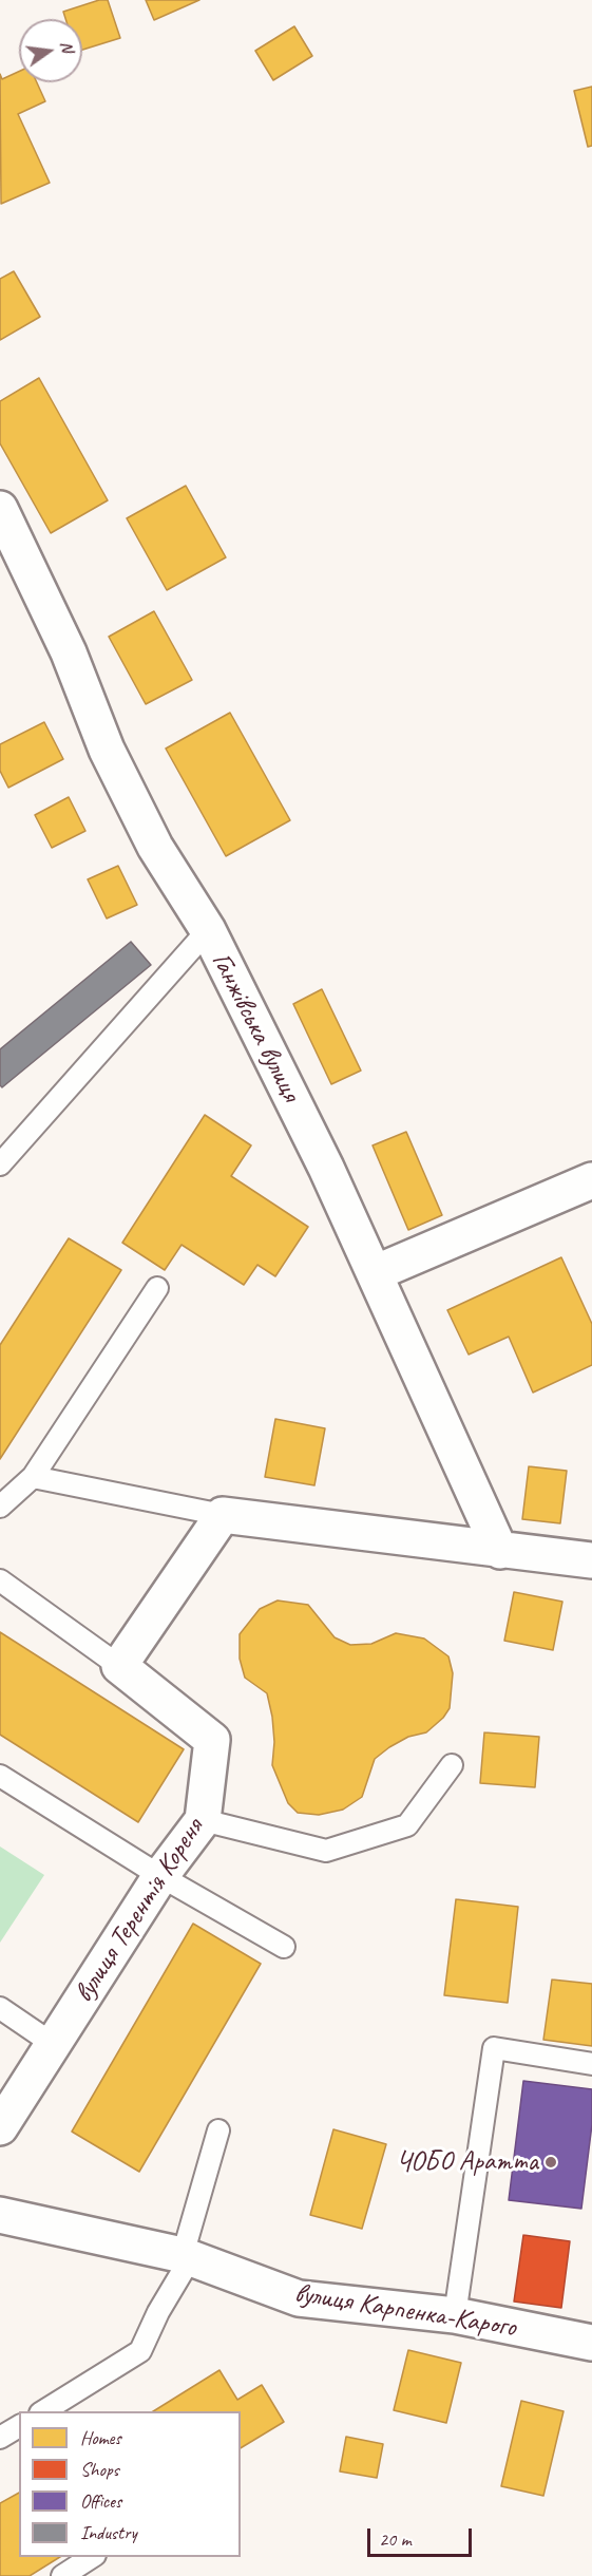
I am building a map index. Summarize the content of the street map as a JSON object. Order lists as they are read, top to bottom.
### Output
{
  "streets": {
    "street": ["Ганжівська вулиця", "вулиця Терентія Кореня", "вулиця Карпенка-Карого"]
  },
  "places": ["ЧОБО Аратта"],
  "legend": [
    "Homes",
    "Shops",
    "Offices",
    "Industry"
  ],
  "scale_bar": "20 m",
  "north": "right"
}
